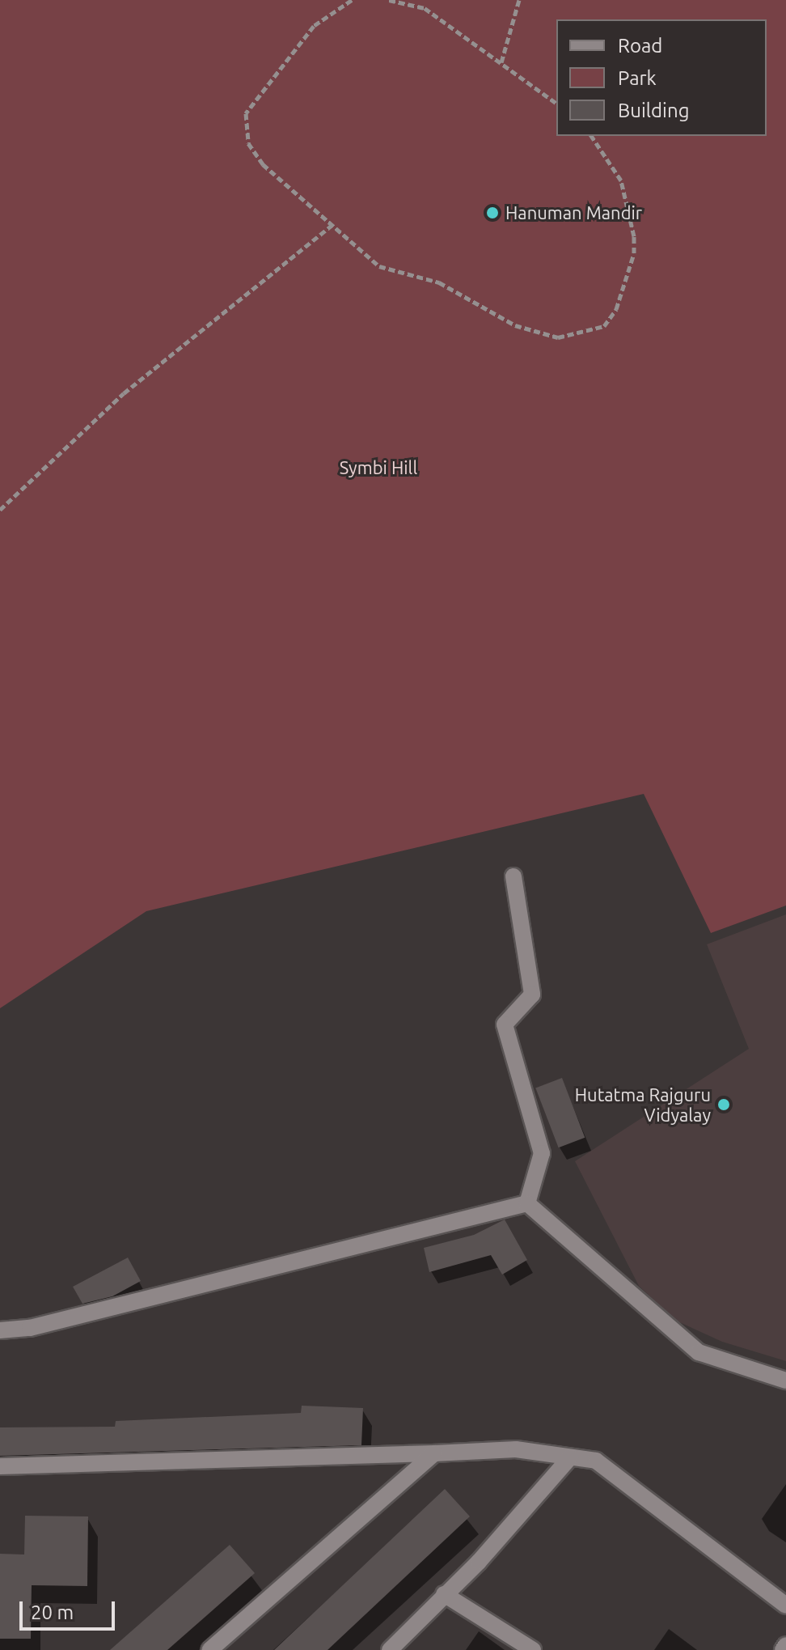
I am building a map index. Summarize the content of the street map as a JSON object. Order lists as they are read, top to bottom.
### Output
{
  "parks": ["Symbi Hill"],
  "places": ["Hanuman Mandir", "Hutatma Rajguru Vidyalay"],
  "legend": ["Road", "Park", "Building"],
  "scale_bar": "20 m"
}
